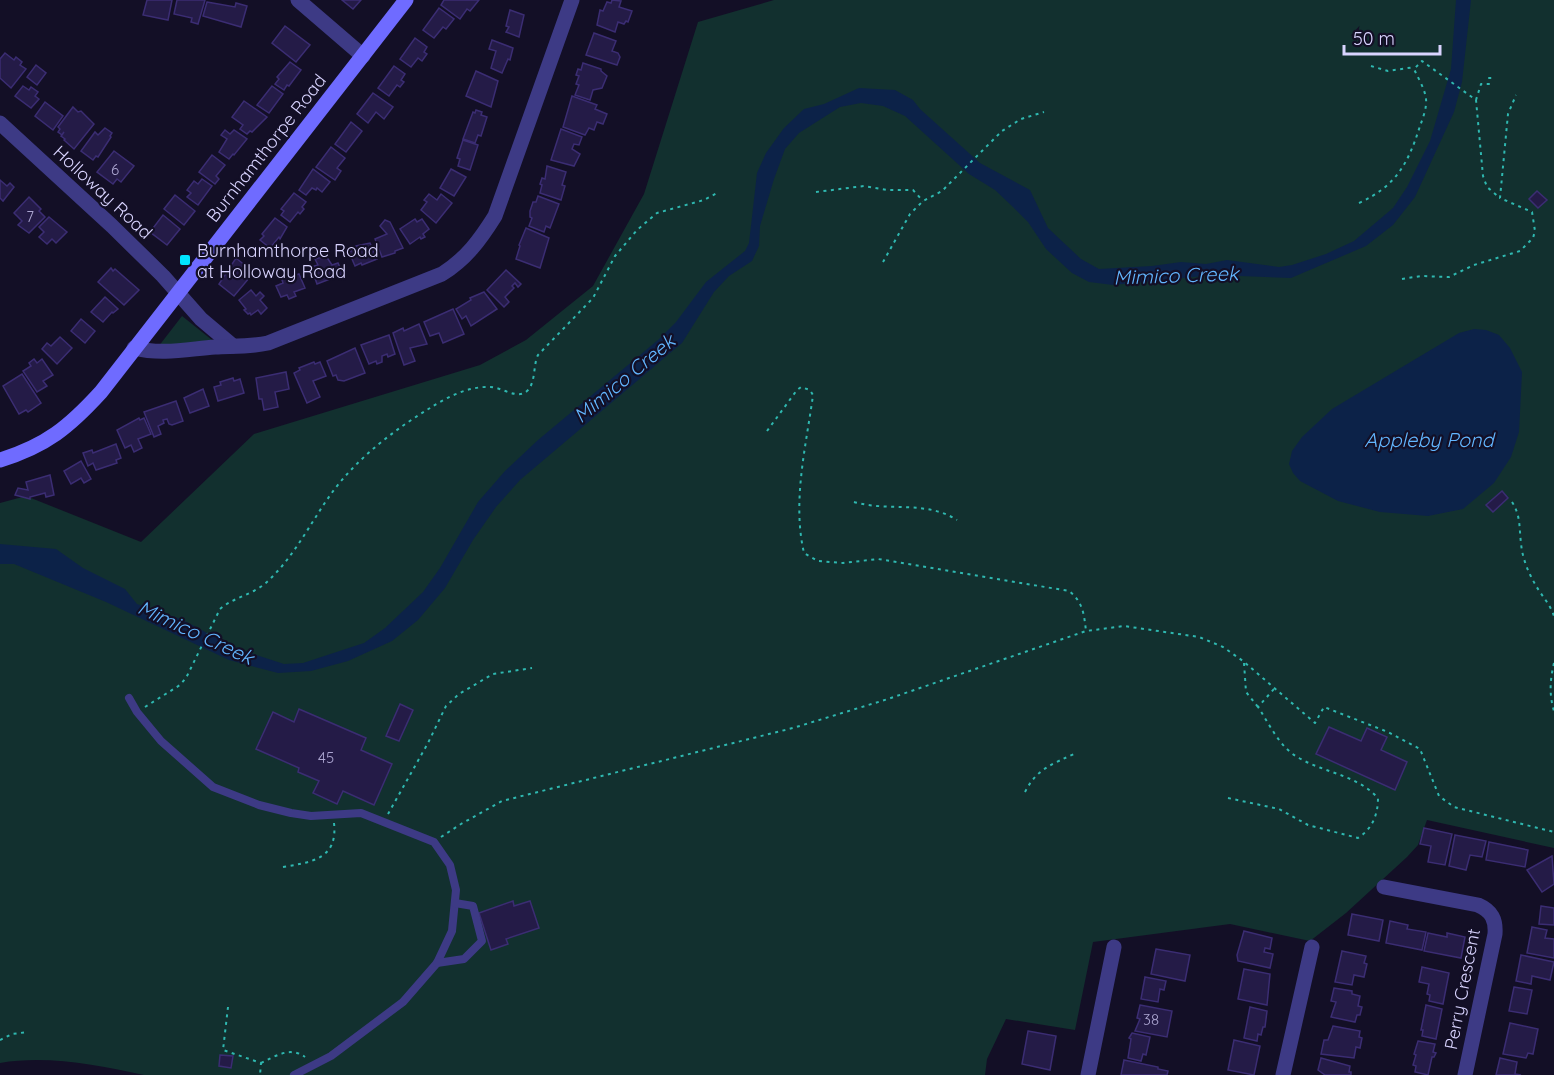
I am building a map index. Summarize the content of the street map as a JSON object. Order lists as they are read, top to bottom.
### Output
{
  "streets": {
    "main road": ["Burnhamthorpe Road"],
    "street": ["Holloway Road", "Perry Crescent"]
  },
  "crossings": [
    ["Burnhamthorpe Road", "Holloway Road"]
  ],
  "water": ["Mimico Creek", "Appleby Pond"],
  "places": {
    "transit": ["Burnhamthorpe Road at Holloway Road"]
  },
  "house_numbers": [
    "6",
    "7",
    "45",
    "38"
  ],
  "scale_bar": "50 m"
}
